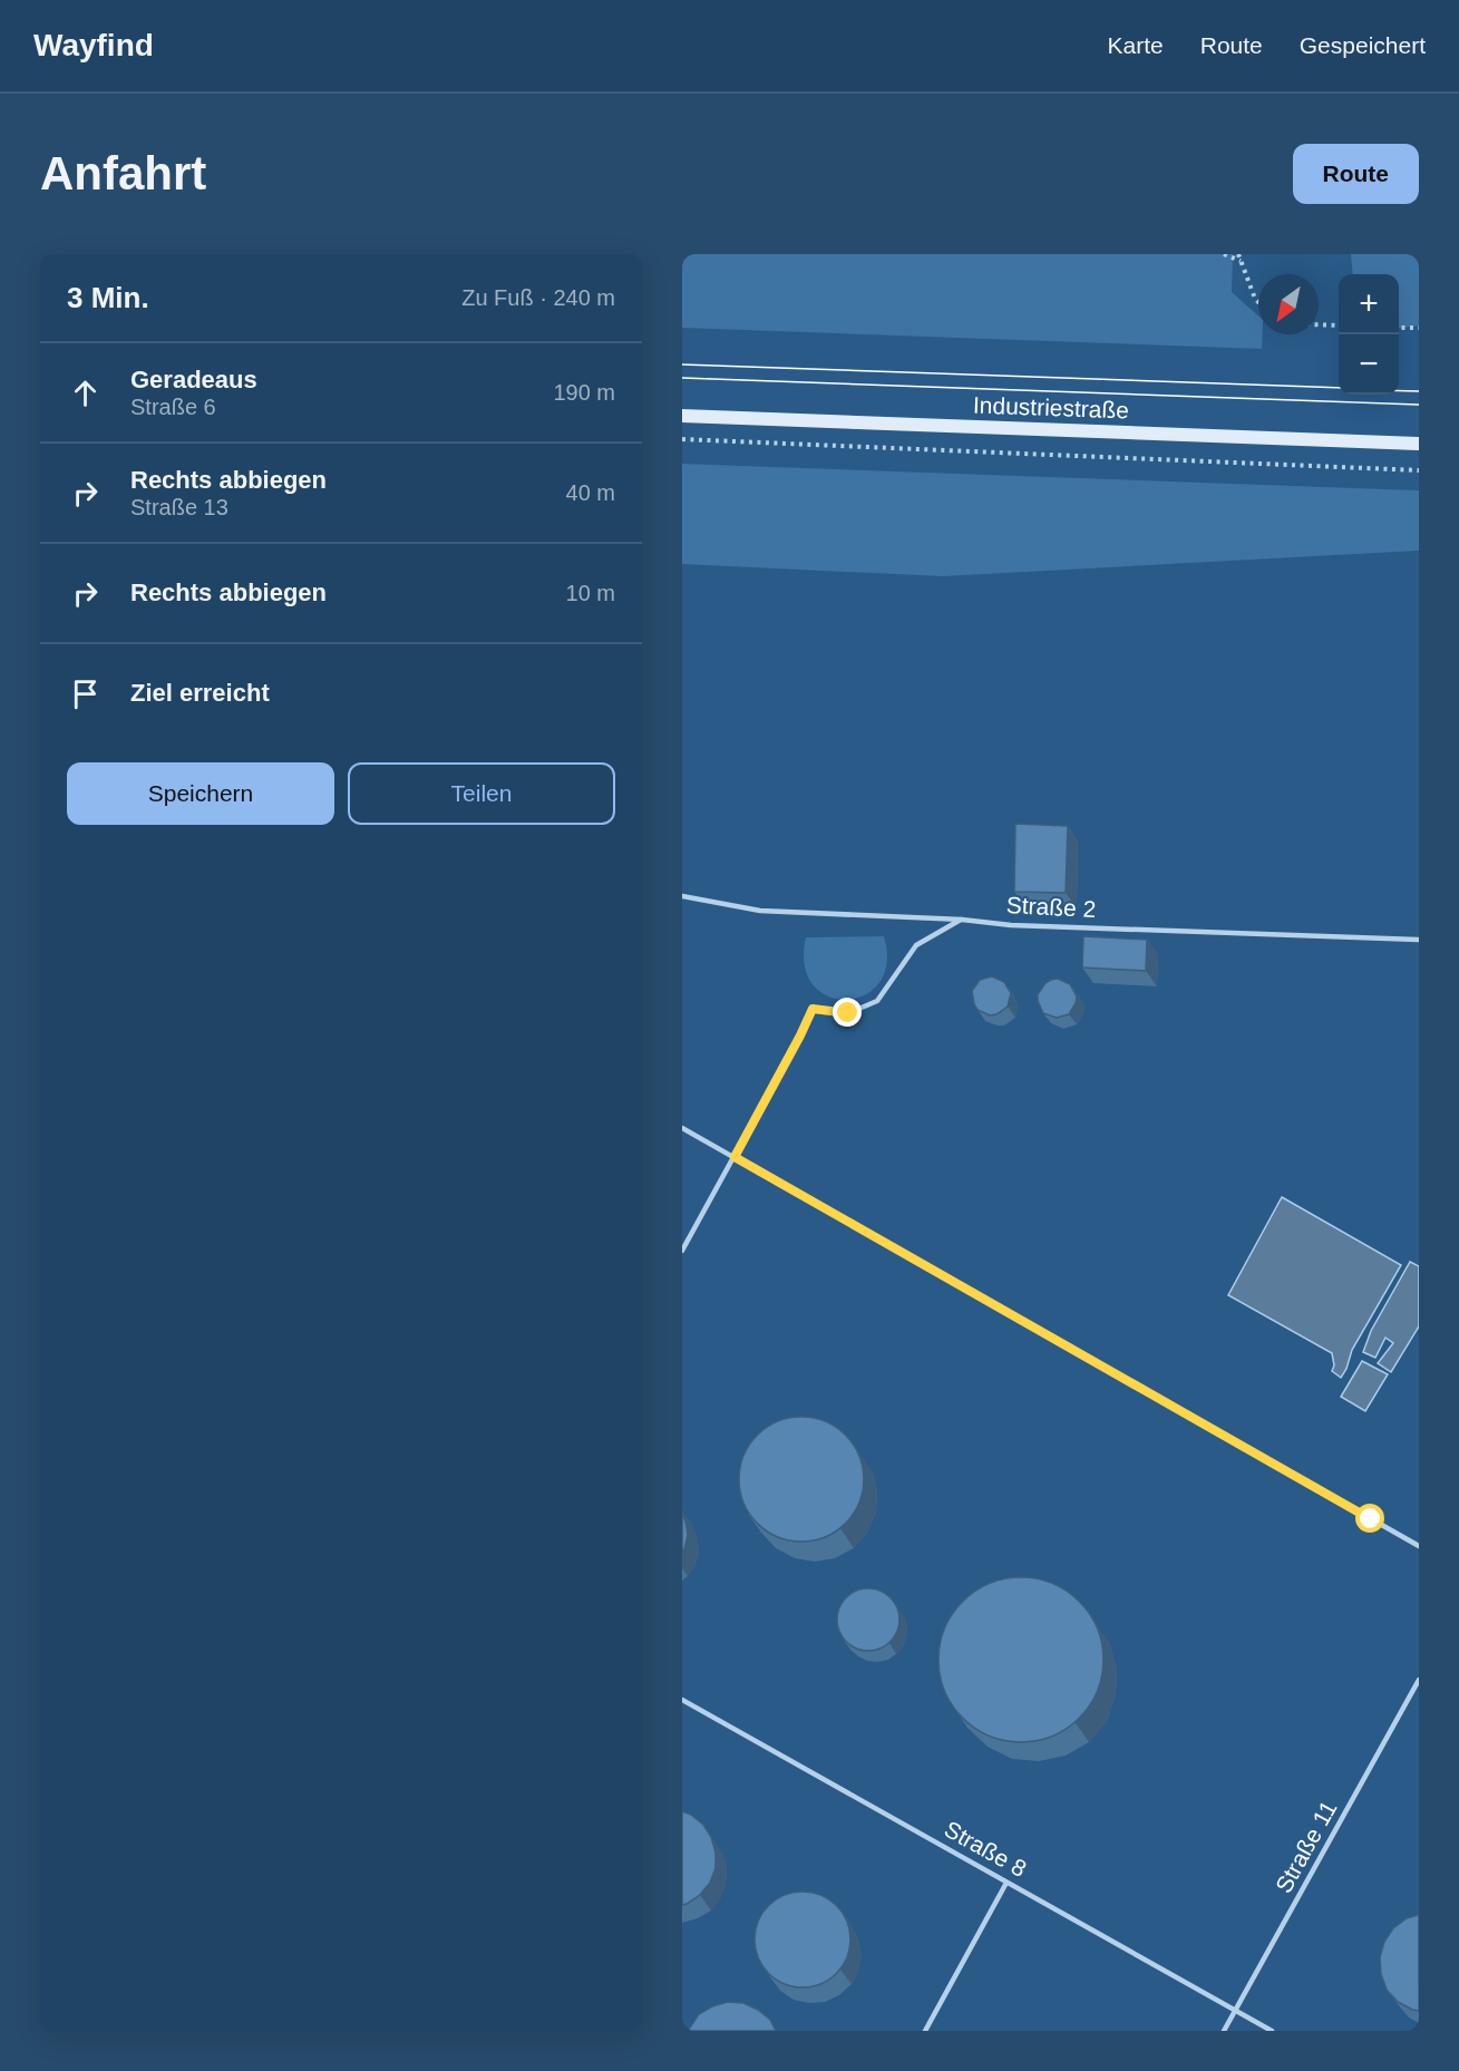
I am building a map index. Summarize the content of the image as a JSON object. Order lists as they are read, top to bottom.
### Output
{
  "streets": {
    "main road": ["Industriestraße"],
    "lane": ["Straße 2", "Straße 11", "Straße 8"]
  },
  "crossings": [
    ["Straße 11", "Straße 8"]
  ],
  "north": "bottom left",
  "page": {
    "header": "Wayfind",
    "nav": ["Karte", "Route", "Gespeichert"],
    "buttons": [
      "Route",
      ["Speichern", "Teilen"]
    ],
    "title": "Anfahrt",
    "heading": ["3 Min.", "Zu Fuß · 240 m"],
    "map_buttons": ["+", "−"],
    "list": [
      ["Geradeaus", "Straße 6", "190 m"],
      ["Rechts abbiegen", "Straße 13", "40 m"],
      ["Rechts abbiegen", "10 m"],
      "Ziel erreicht"
    ]
  }
}
